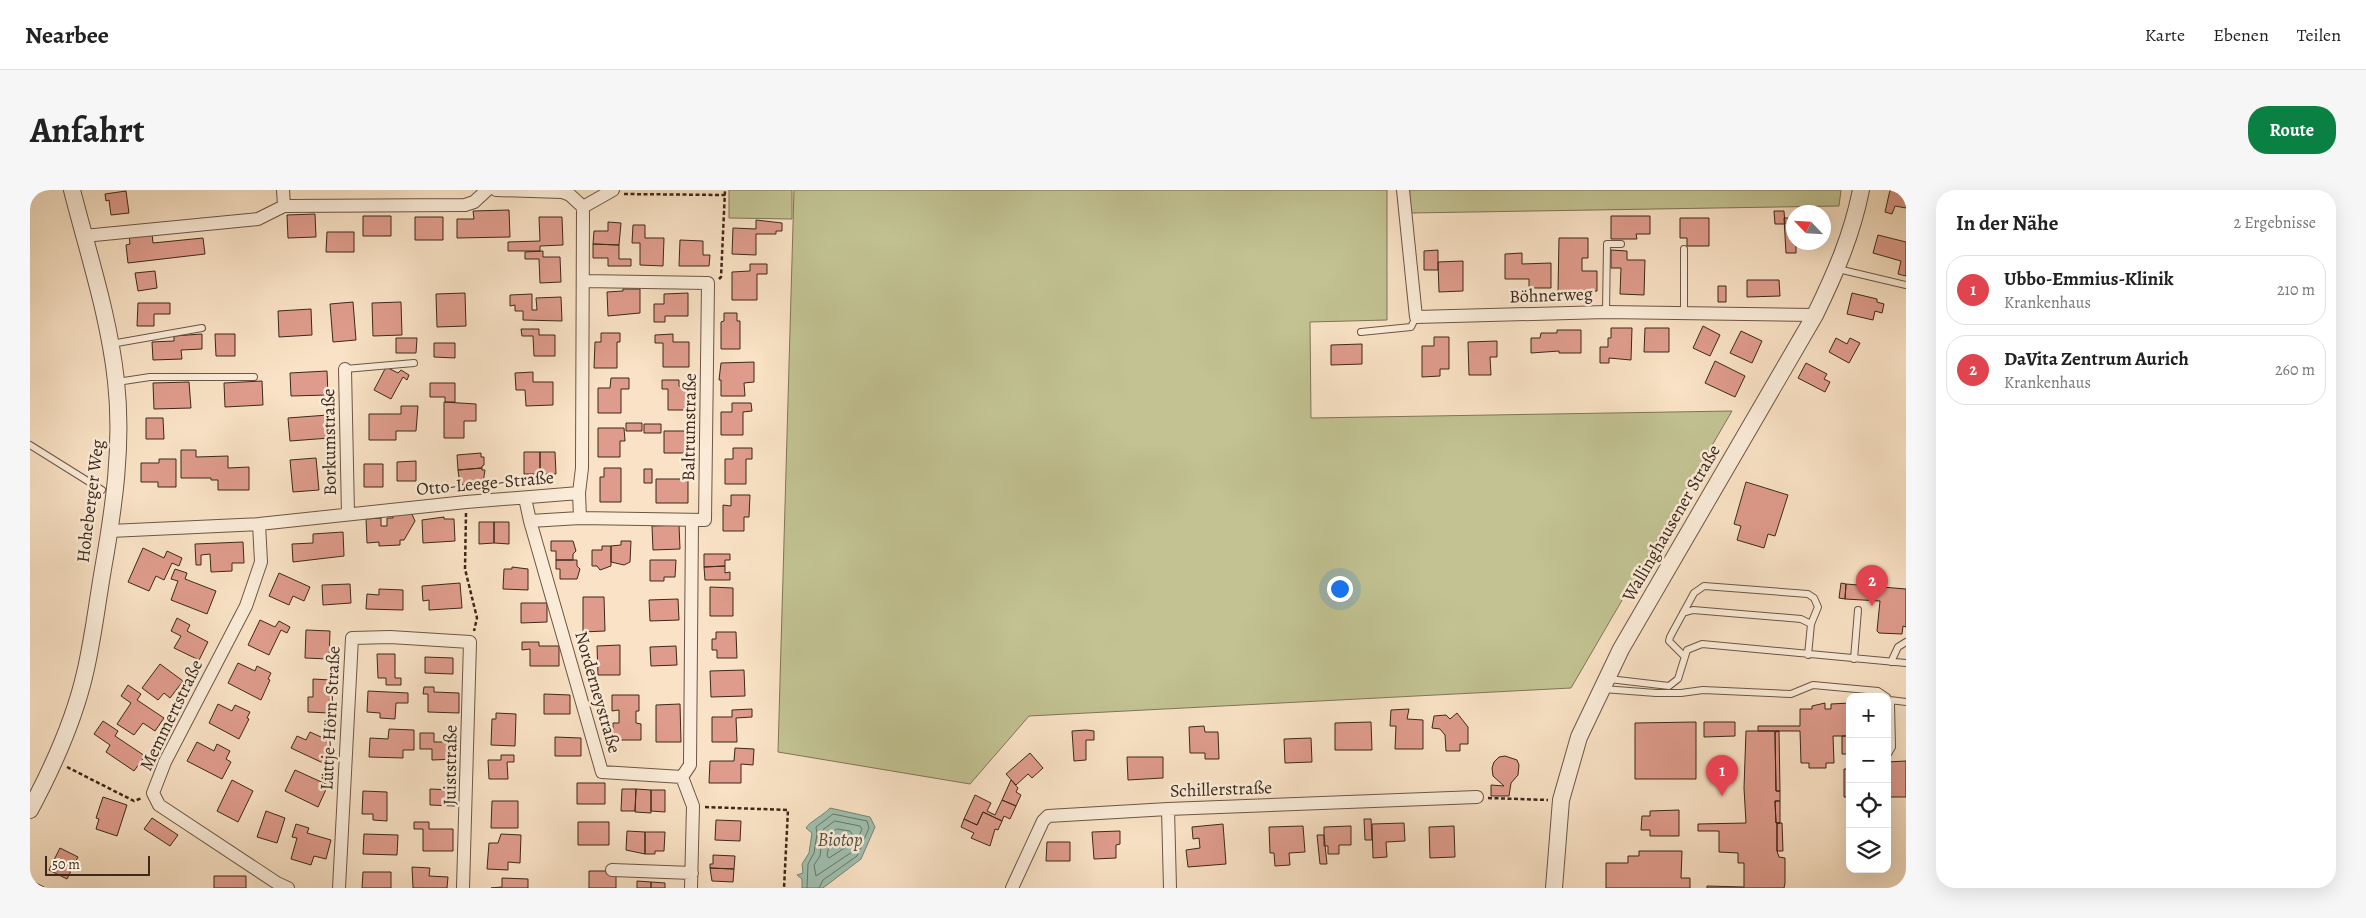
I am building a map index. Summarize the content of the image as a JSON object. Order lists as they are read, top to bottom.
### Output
{
  "streets": {
    "street": [
      "Böhnerweg",
      "Baltrumstraße",
      "Borkumstraße",
      "Otto-Leege-Straße",
      "Hoheberger Weg",
      "Wallinghausener Straße",
      "Norderneystraße",
      "Memmertstraße",
      "Lüttje-Hörn-Straße",
      "Juiststraße",
      "Schillerstraße"
    ]
  },
  "crossings": [
    ["Böhnerweg", "Wallinghausener Straße"],
    ["Borkumstraße", "Otto-Leege-Straße"],
    ["Otto-Leege-Straße", "Hoheberger Weg"],
    ["Otto-Leege-Straße", "Norderneystraße"],
    ["Otto-Leege-Straße", "Memmertstraße"],
    ["Lüttje-Hörn-Straße", "Juiststraße"]
  ],
  "water": ["Biotop"],
  "scale_bar": "50 m",
  "north": "top left",
  "page": {
    "header": "Nearbee",
    "nav": ["Karte", "Ebenen", "Teilen"],
    "title": "Anfahrt",
    "buttons": "Route",
    "heading": ["In der Nähe", "2 Ergebnisse"],
    "list": [
      {
        "mark": "1",
        "name": "Ubbo-Emmius-Klinik",
        "note": "Krankenhaus",
        "value": "210 m"
      },
      {
        "mark": "2",
        "name": "DaVita Zentrum Aurich",
        "note": "Krankenhaus",
        "value": "260 m"
      }
    ],
    "pins": ["2", "1"],
    "map_buttons": ["+", "−"],
    "scale": "50 m"
  }
}
